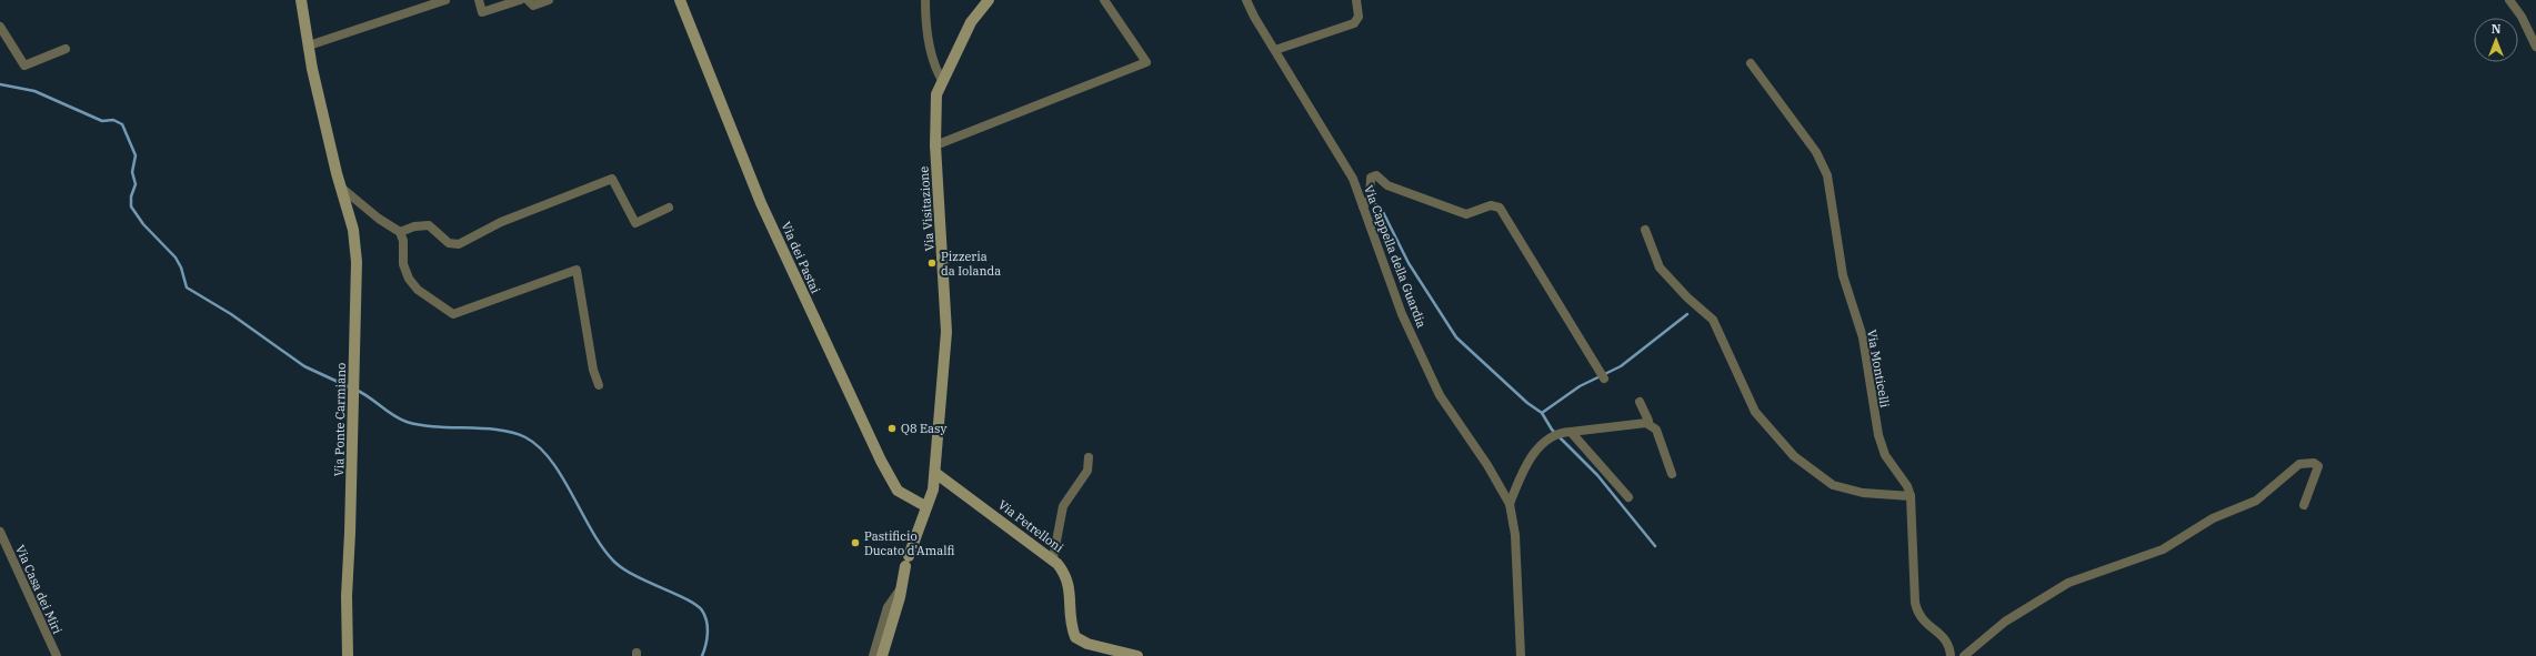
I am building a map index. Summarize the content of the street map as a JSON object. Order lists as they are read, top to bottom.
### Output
{
  "streets": {
    "street": [
      "Via Visitazione",
      "Via Cappella della Guardia",
      "Via dei Pastai",
      "Via Monticelli",
      "Via Ponte Carmiano",
      "Via Petrelloni",
      "Via Casa dei Miri"
    ]
  },
  "crossings": [
    ["Via Visitazione", "Via dei Pastai"],
    ["Via Visitazione", "Via Petrelloni"]
  ],
  "places": ["Pizzeria da Iolanda", "Q8 Easy", "Pastificio Ducato d'Amalfi"],
  "north": "top"
}
